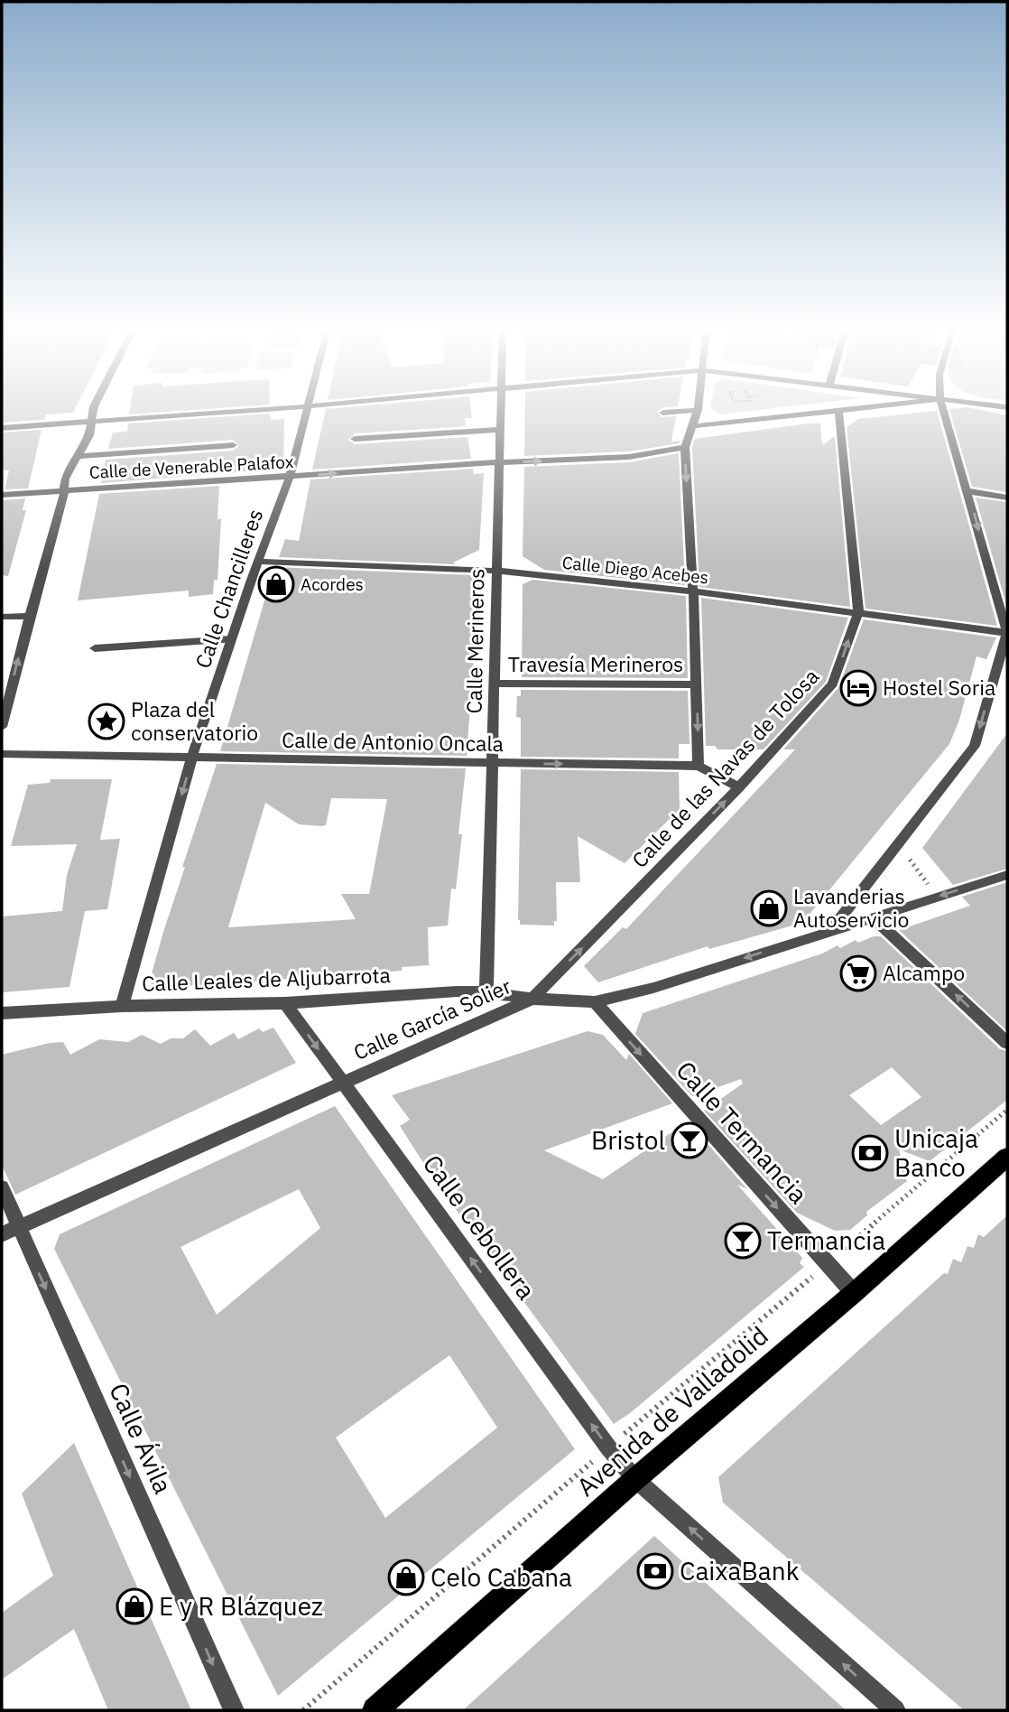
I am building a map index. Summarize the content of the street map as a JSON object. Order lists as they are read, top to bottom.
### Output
{
  "streets": {
    "main road": ["Avenida de Valladolid"],
    "street": [
      "Calle de Venerable Palafox",
      "Calle Diego Acebes",
      "Calle Chancilleres",
      "Calle Merineros",
      "Travesía Merineros",
      "Calle de Antonio Oncala",
      "Calle de las Navas de Tolosa",
      "Calle Leales de Aljubarrota",
      "Calle García Solier",
      "Calle Termancia",
      "Calle Cebollera",
      "Calle Ávila"
    ]
  },
  "crossings": [
    ["Calle de Venerable Palafox", "Calle Chancilleres"],
    ["Calle de Venerable Palafox", "Calle Merineros"],
    ["Calle Diego Acebes", "Calle Chancilleres"],
    ["Calle Diego Acebes", "Calle Merineros"],
    ["Calle Diego Acebes", "Calle de las Navas de Tolosa"],
    ["Calle Chancilleres", "Calle de Antonio Oncala"],
    ["Calle Chancilleres", "Calle Leales de Aljubarrota"],
    ["Calle Merineros", "Travesía Merineros"],
    ["Calle Merineros", "Calle de Antonio Oncala"],
    ["Calle Merineros", "Calle Leales de Aljubarrota"],
    ["Calle de Antonio Oncala", "Calle de las Navas de Tolosa"],
    ["Calle de las Navas de Tolosa", "Calle Leales de Aljubarrota"],
    ["Calle de las Navas de Tolosa", "Calle García Solier"],
    ["Calle Leales de Aljubarrota", "Calle García Solier"],
    ["Calle Leales de Aljubarrota", "Calle Cebollera"],
    ["Calle García Solier", "Calle Termancia"],
    ["Calle García Solier", "Calle Cebollera"],
    ["Calle García Solier", "Calle Ávila"],
    ["Calle Termancia", "Avenida de Valladolid"],
    ["Calle Cebollera", "Avenida de Valladolid"]
  ],
  "one_way": [
    "Calle Chancilleres",
    "Calle de las Navas de Tolosa",
    "Calle Termancia",
    "Calle Ávila"
  ],
  "places": {
    "shop": [
      "Acordes",
      "Lavanderias Autoservicio",
      "Celo Cabana",
      "E y R Blázquez"
    ],
    "hotel": ["Hostel Soria"],
    "place": ["Plaza del conservatorio"],
    "supermarket": ["Alcampo"],
    "bar": ["Bristol", "Termancia"],
    "bank": ["Unicaja Banco", "CaixaBank"]
  }
}
